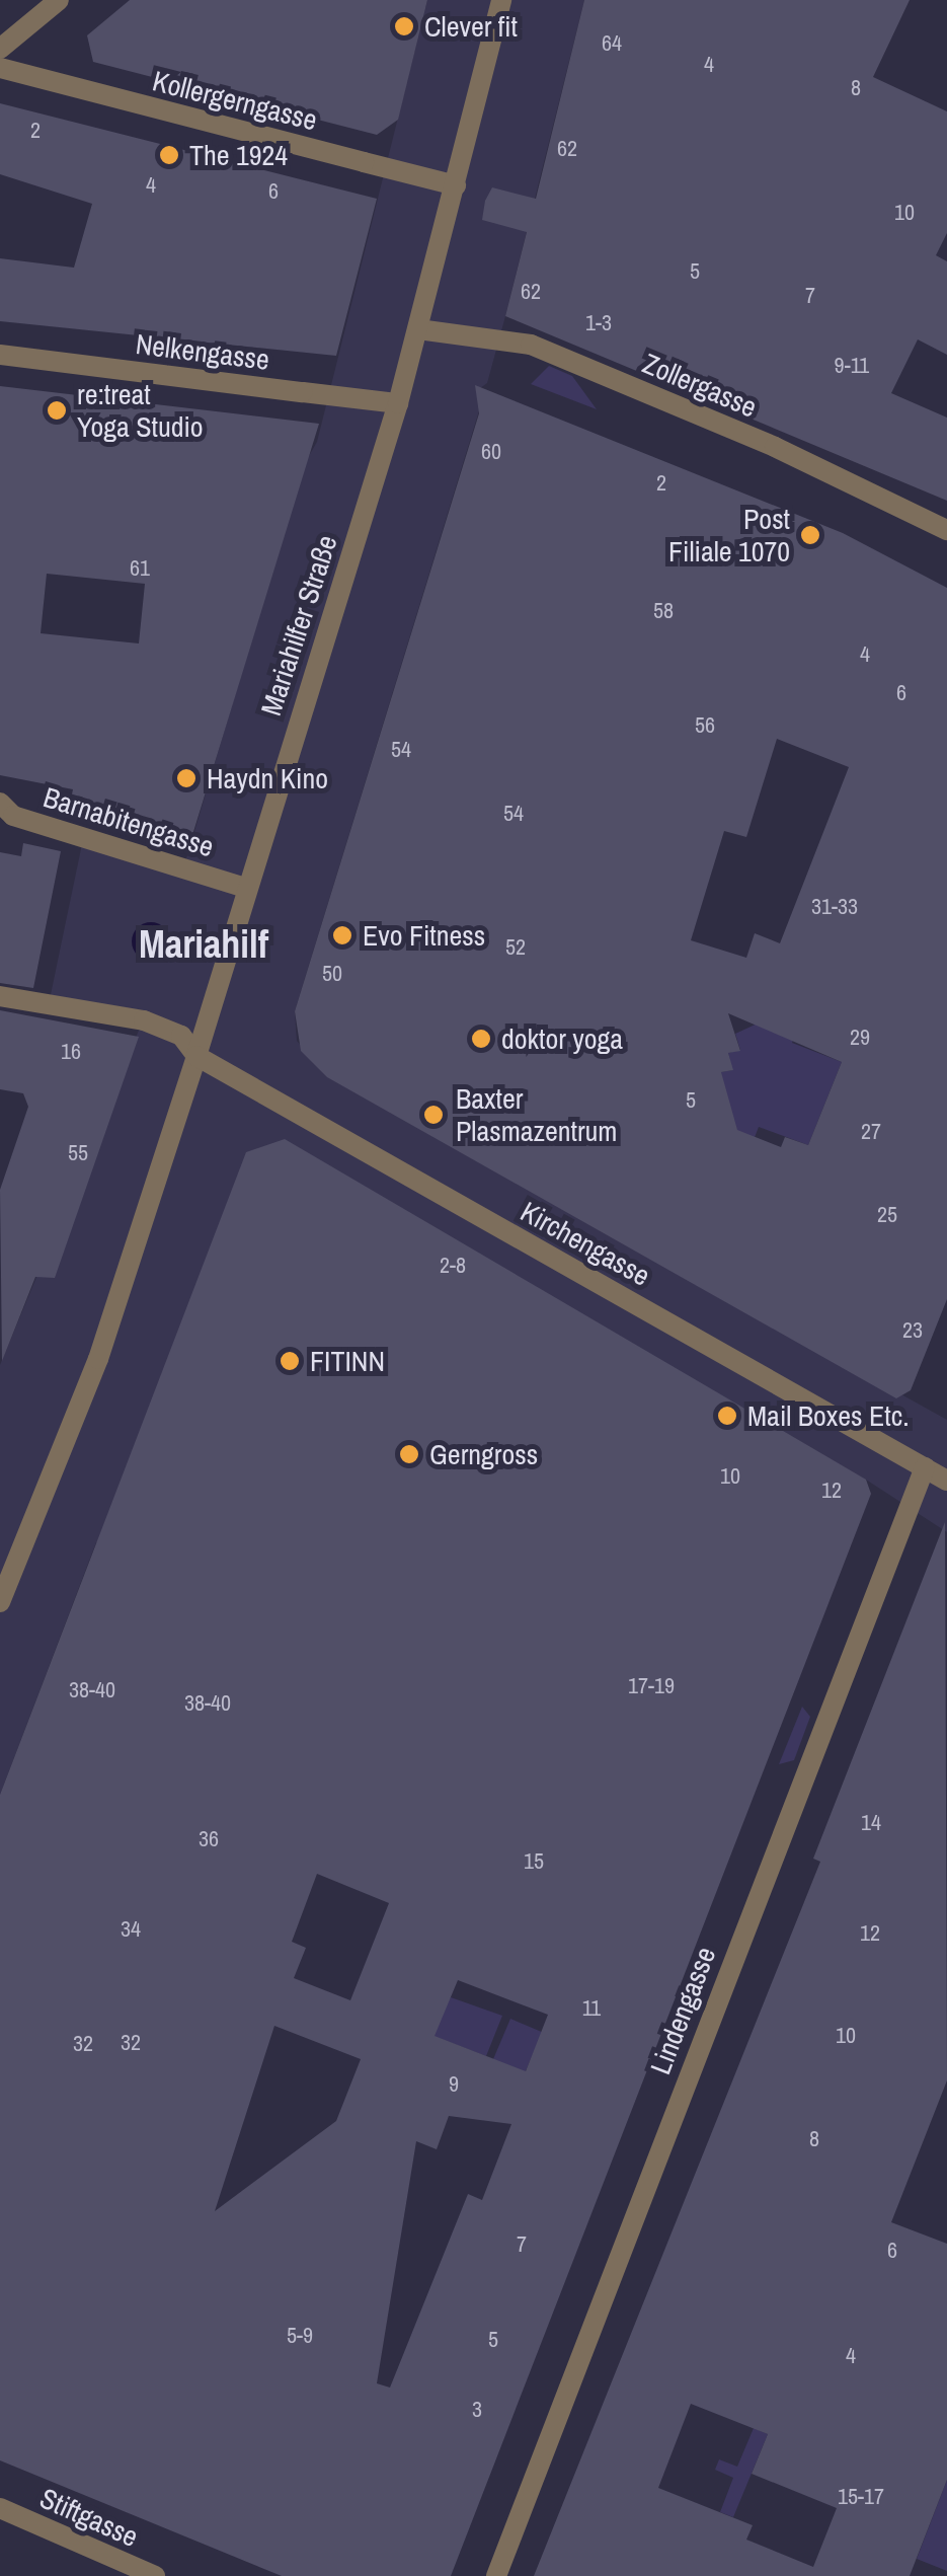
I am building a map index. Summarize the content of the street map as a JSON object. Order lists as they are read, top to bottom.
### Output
{
  "streets": {
    "street": [
      "Kollergerngasse",
      "Nelkengasse",
      "Zollergasse",
      "Mariahilfer Straße",
      "Barnabitengasse",
      "Kirchengasse",
      "Lindengasse",
      "Stiftgasse"
    ]
  },
  "crossings": [
    ["Kollergerngasse", "Mariahilfer Straße"],
    ["Nelkengasse", "Mariahilfer Straße"],
    ["Zollergasse", "Mariahilfer Straße"],
    ["Mariahilfer Straße", "Barnabitengasse"],
    ["Mariahilfer Straße", "Kirchengasse"],
    ["Kirchengasse", "Lindengasse"]
  ],
  "districts": ["Mariahilf"],
  "places": [
    "Clever fit",
    "The 1924",
    "re:treat Yoga Studio",
    "Post Filiale 1070",
    "Haydn Kino",
    "Evo Fitness",
    "doktor yoga",
    "Baxter Plasmazentrum",
    "FITINN",
    "Mail Boxes Etc.",
    "Gerngross"
  ],
  "house_numbers": [
    "64",
    "4",
    "8",
    "2",
    "62",
    "4",
    "6",
    "10",
    "5",
    "62",
    "7",
    "1-3",
    "9-11",
    "60",
    "2",
    "61",
    "58",
    "4",
    "6",
    "56",
    "54",
    "54",
    "31-33",
    "52",
    "50",
    "29",
    "16",
    "5",
    "27",
    "55",
    "25",
    "2-8",
    "23",
    "10",
    "12",
    "17-19",
    "38-40",
    "38-40",
    "14",
    "36",
    "15",
    "34",
    "12",
    "11",
    "10",
    "32",
    "32",
    "9",
    "8",
    "7",
    "6",
    "5-9",
    "5",
    "4",
    "3",
    "15-17"
  ]
}
